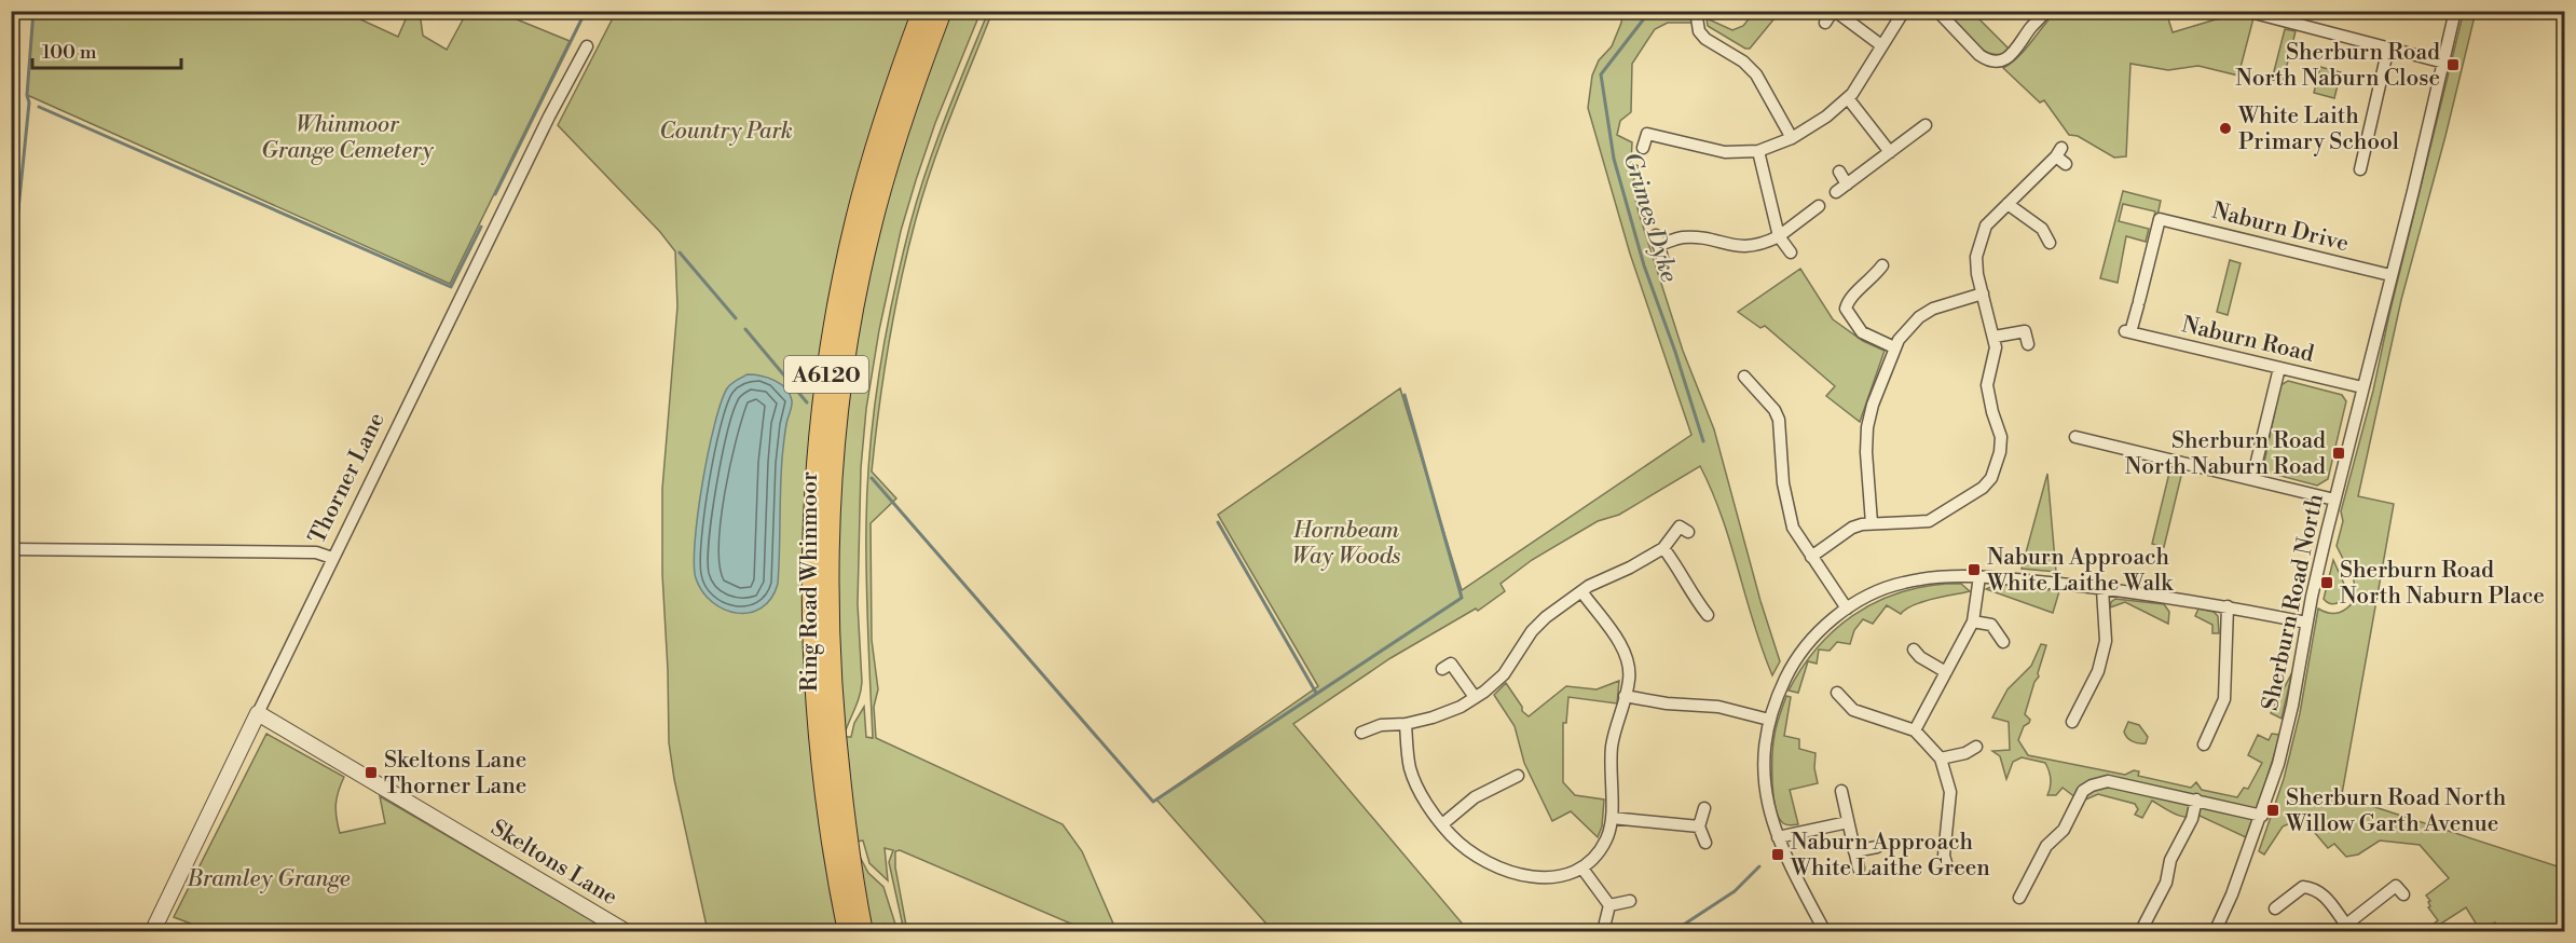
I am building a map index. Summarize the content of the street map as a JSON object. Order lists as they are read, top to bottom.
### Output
{
  "streets": {
    "highway": ["A6120", "Ring Road Whinmoor"],
    "street": [
      "Naburn Drive",
      "Naburn Road",
      "Thorner Lane",
      "Sherburn Road North",
      "Skeltons Lane"
    ]
  },
  "crossings": [
    ["Naburn Drive", "Naburn Road"],
    ["Naburn Drive", "Sherburn Road North"],
    ["Naburn Road", "Sherburn Road North"],
    ["Thorner Lane", "Skeltons Lane"]
  ],
  "water": ["Grimes Dyke"],
  "parks": [
    "Whinmoor Grange Cemetery",
    "Country Park",
    "Hornbeam Way Woods",
    "Bramley Grange"
  ],
  "places": {
    "transit": [
      "Sherburn Road North Naburn Close",
      "Sherburn Road North Naburn Road",
      "Naburn Approach White Laithe Walk",
      "Sherburn Road North Naburn Place",
      "Skeltons Lane Thorner Lane",
      "Sherburn Road North Willow Garth Avenue",
      "Naburn Approach White Laithe Green"
    ],
    "other": ["White Laith Primary School"]
  },
  "scale_bar": "100 m"
}
